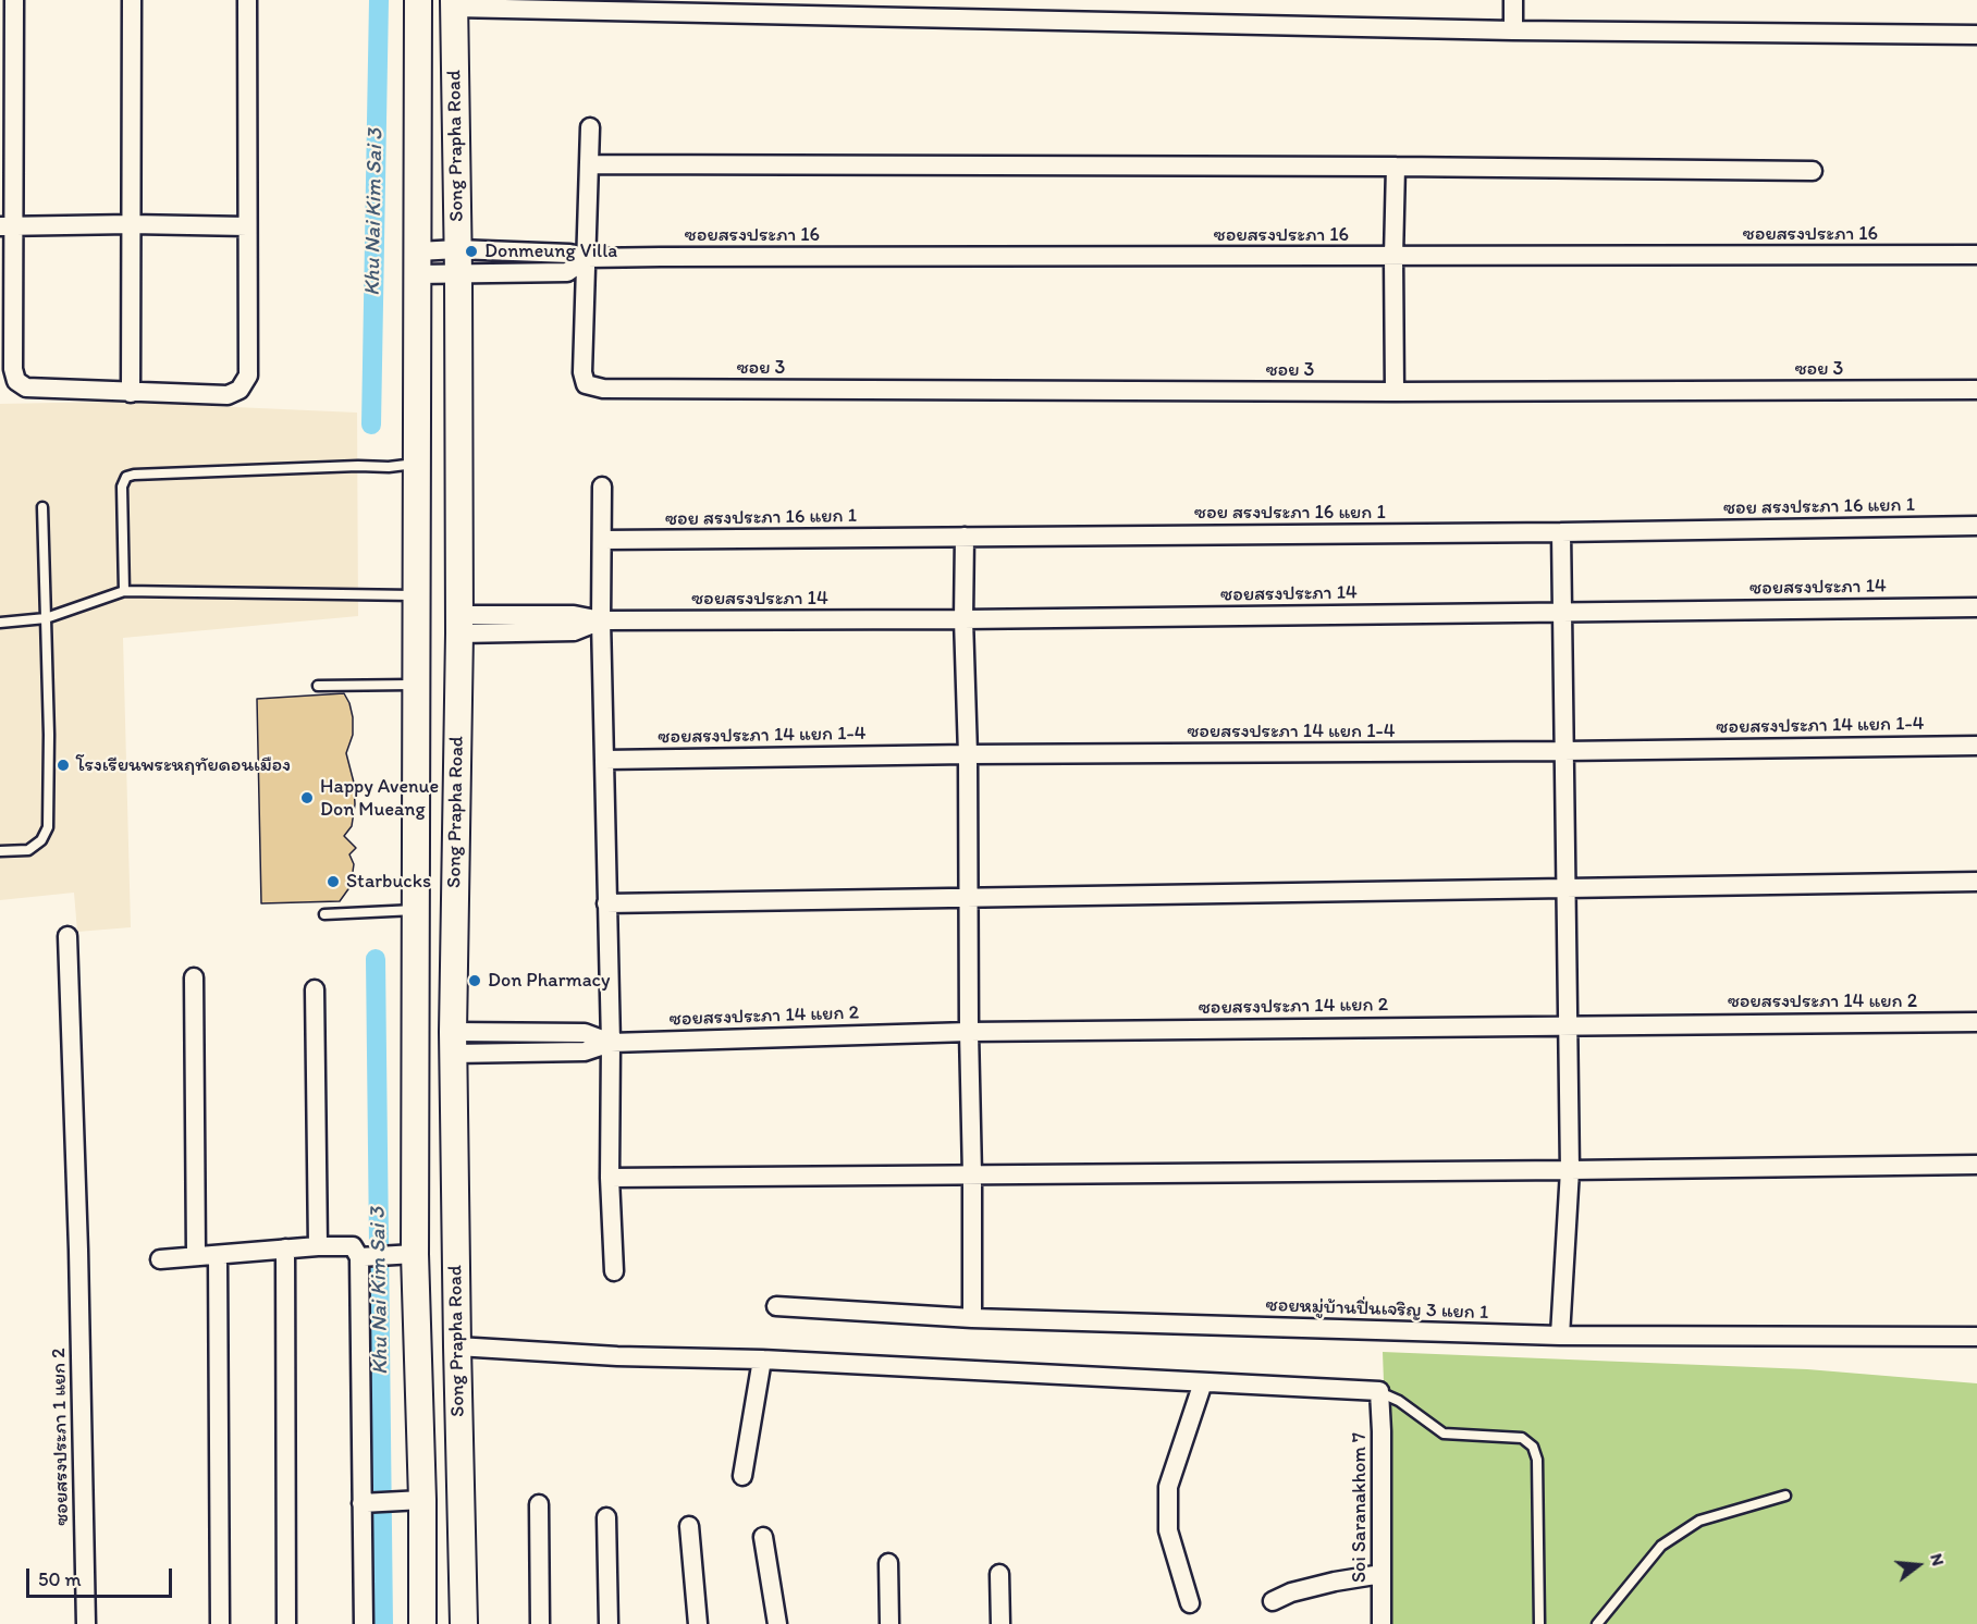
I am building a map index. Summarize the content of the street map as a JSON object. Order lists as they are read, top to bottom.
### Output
{
  "streets": {
    "main road": ["Song Prapha Road"],
    "street": [
      "ซอยสรงประภา 16",
      "ซอย 3",
      "ซอย สรงประภา 16 แยก 1",
      "ซอยสรงประภา 14",
      "ซอยสรงประภา 14 แยก 1-4",
      "ซอยสรงประภา 14 แยก 2",
      "ซอยหมู่บ้านปิ่นเจริญ 3 แยก 1",
      "ซอยสรงประภา 1 แยก 2",
      "Soi Saranakhom 7"
    ]
  },
  "crossings": [
    ["Song Prapha Road", "ซอยสรงประภา 16"],
    ["Song Prapha Road", "ซอยสรงประภา 14"],
    ["Song Prapha Road", "ซอยสรงประภา 14 แยก 2"],
    ["ซอยสรงประภา 16", "ซอย 3"]
  ],
  "water": ["Khu Nai Kim Sai 3"],
  "places": [
    "Donmeung Villa",
    "โรงเรียนพระหฤทัยดอนเมือง",
    "Happy Avenue Don Mueang",
    "Starbucks",
    "Don Pharmacy"
  ],
  "scale_bar": "50 m",
  "north": "right"
}
